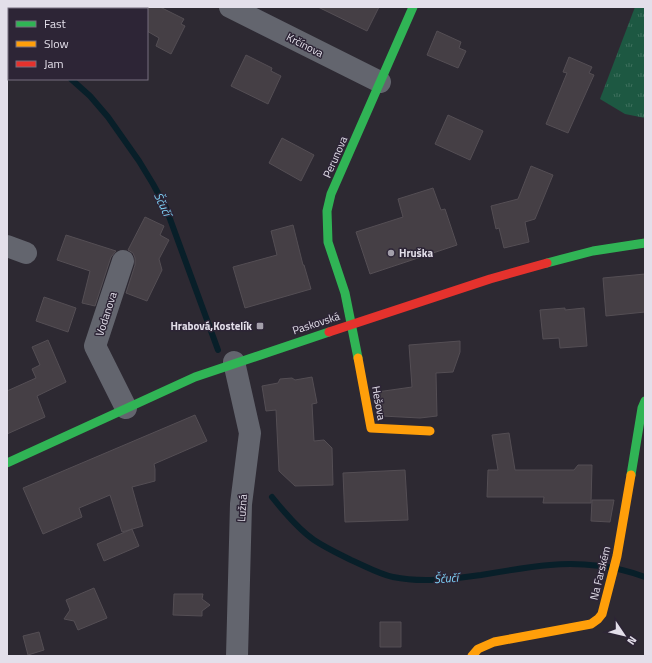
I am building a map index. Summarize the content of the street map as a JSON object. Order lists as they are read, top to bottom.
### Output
{
  "streets": {
    "street": [
      "Krčínova",
      "Perunova",
      "Vodanova",
      "Paskovská",
      "Hešova",
      "Lužná",
      "Na Farském"
    ]
  },
  "crossings": [
    ["Krčínova", "Perunova"],
    ["Perunova", "Paskovská"],
    ["Perunova", "Hešova"],
    ["Vodanova", "Paskovská"],
    ["Paskovská", "Hešova"],
    ["Paskovská", "Lužná"]
  ],
  "water": ["Ščučí"],
  "places": {
    "other": ["Hruška"],
    "transit": ["Hrabová,Kostelík"]
  },
  "legend": ["Fast", "Slow", "Jam"],
  "north": "bottom right"
}
